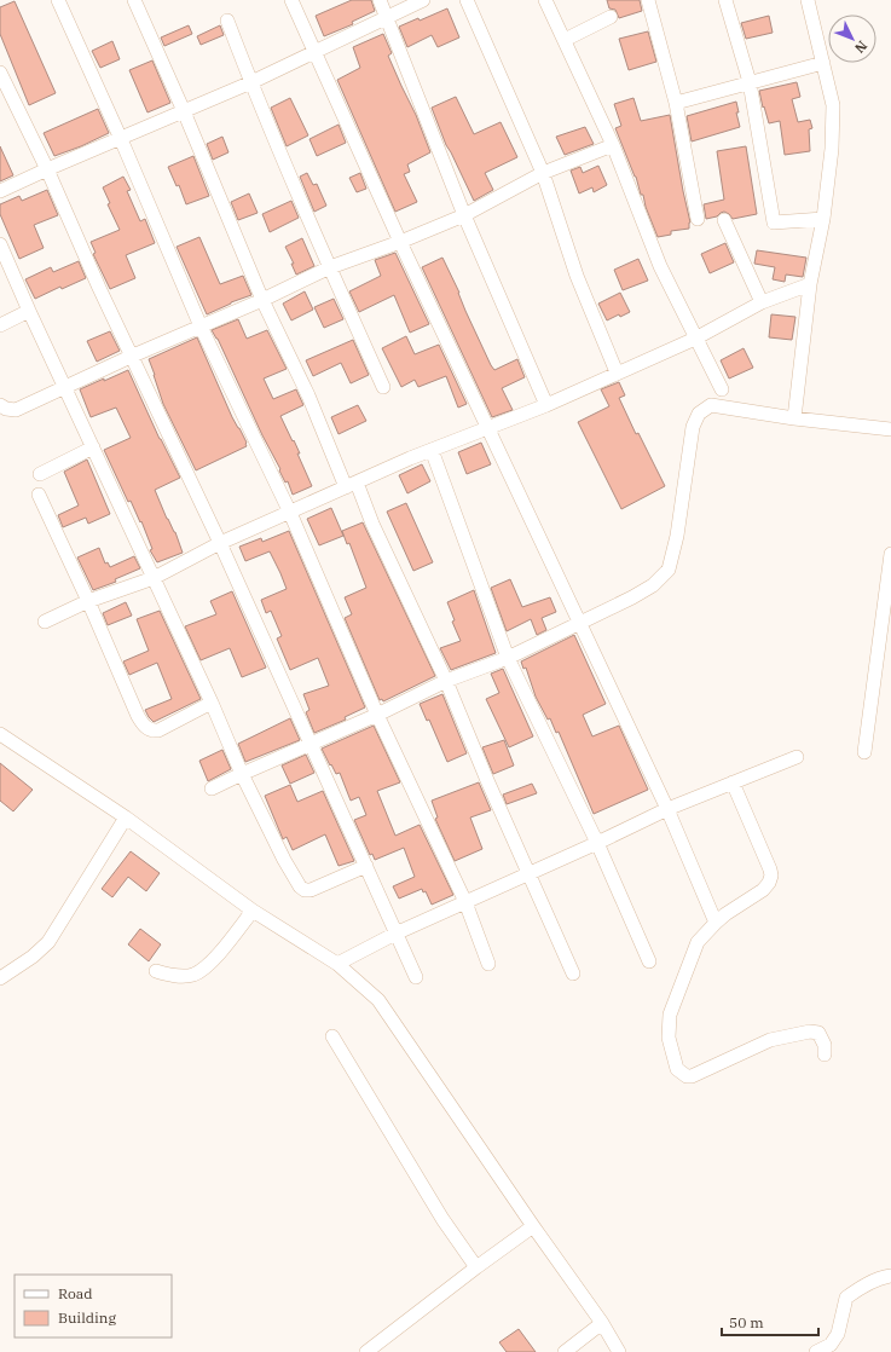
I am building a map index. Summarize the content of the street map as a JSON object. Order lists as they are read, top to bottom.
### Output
{
  "legend": ["Road", "Building"],
  "scale_bar": "50 m",
  "north": "bottom right"
}
